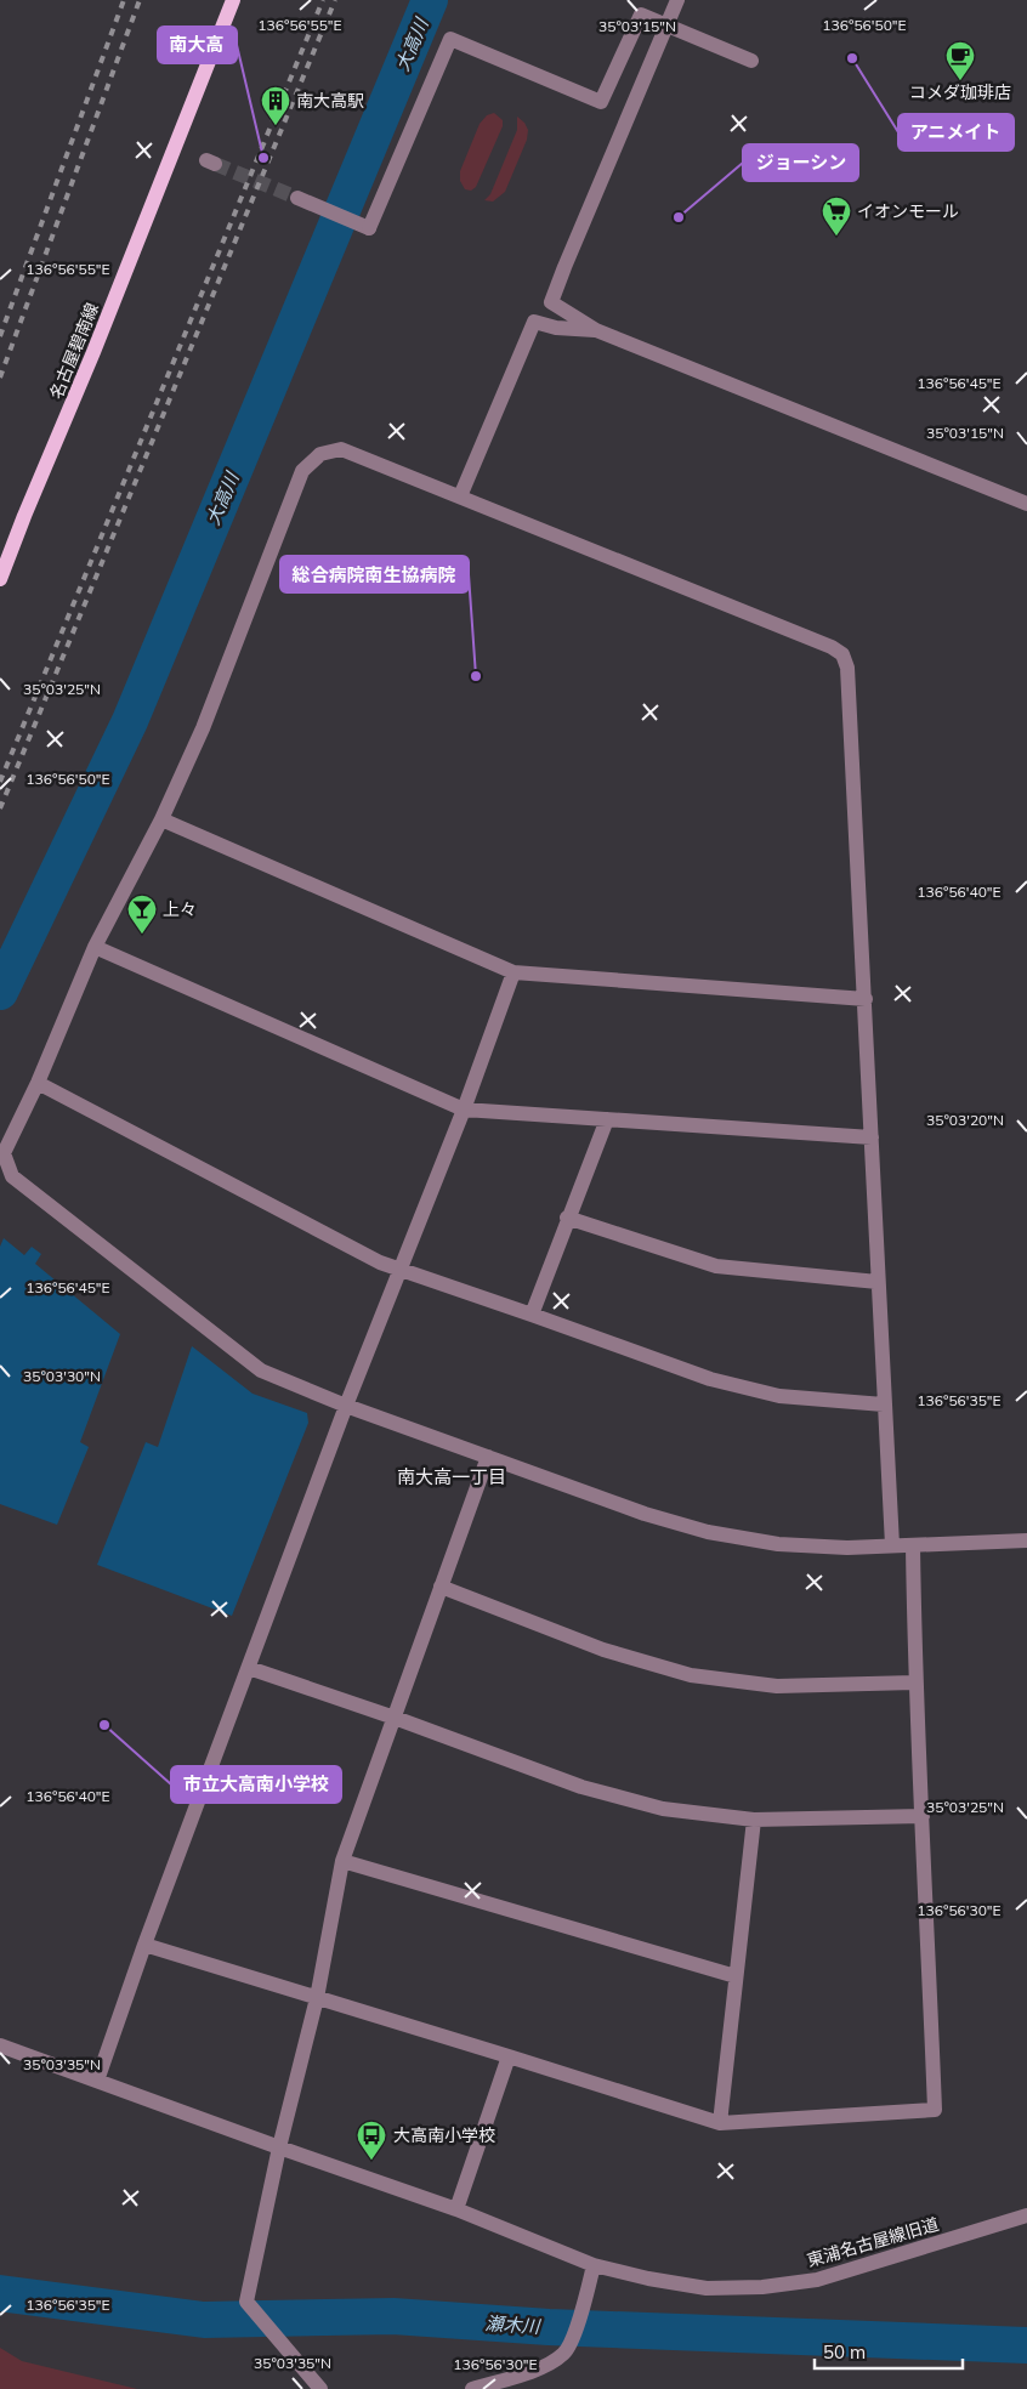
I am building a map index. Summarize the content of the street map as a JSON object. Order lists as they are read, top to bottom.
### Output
{
  "streets": {
    "main road": ["名古屋碧南線"],
    "street": ["東浦名古屋線旧道"]
  },
  "districts": ["南大高一丁目"],
  "water": ["大高川", "瀬木川"],
  "places": {
    "other": [
      "アニメイト",
      "南大高",
      "ジョーシン",
      "総合病院南生協病院",
      "市立大高南小学校"
    ],
    "cafe": ["コメダ珈琲店"],
    "building": ["南大高駅"],
    "supermarket": ["イオンモール"],
    "bar": ["上々"],
    "bus stop": ["大高南小学校"]
  },
  "scale_bar": "50 m",
  "coordinates": [
    "136°56'55\"E",
    "136°56'50\"E",
    "35°03'15\"N",
    "136°56'45\"E",
    "35°03'25\"N",
    "136°56'40\"E",
    "35°03'20\"N",
    "35°03'30\"N",
    "136°56'35\"E",
    "136°56'30\"E",
    "35°03'35\"N"
  ]
}
